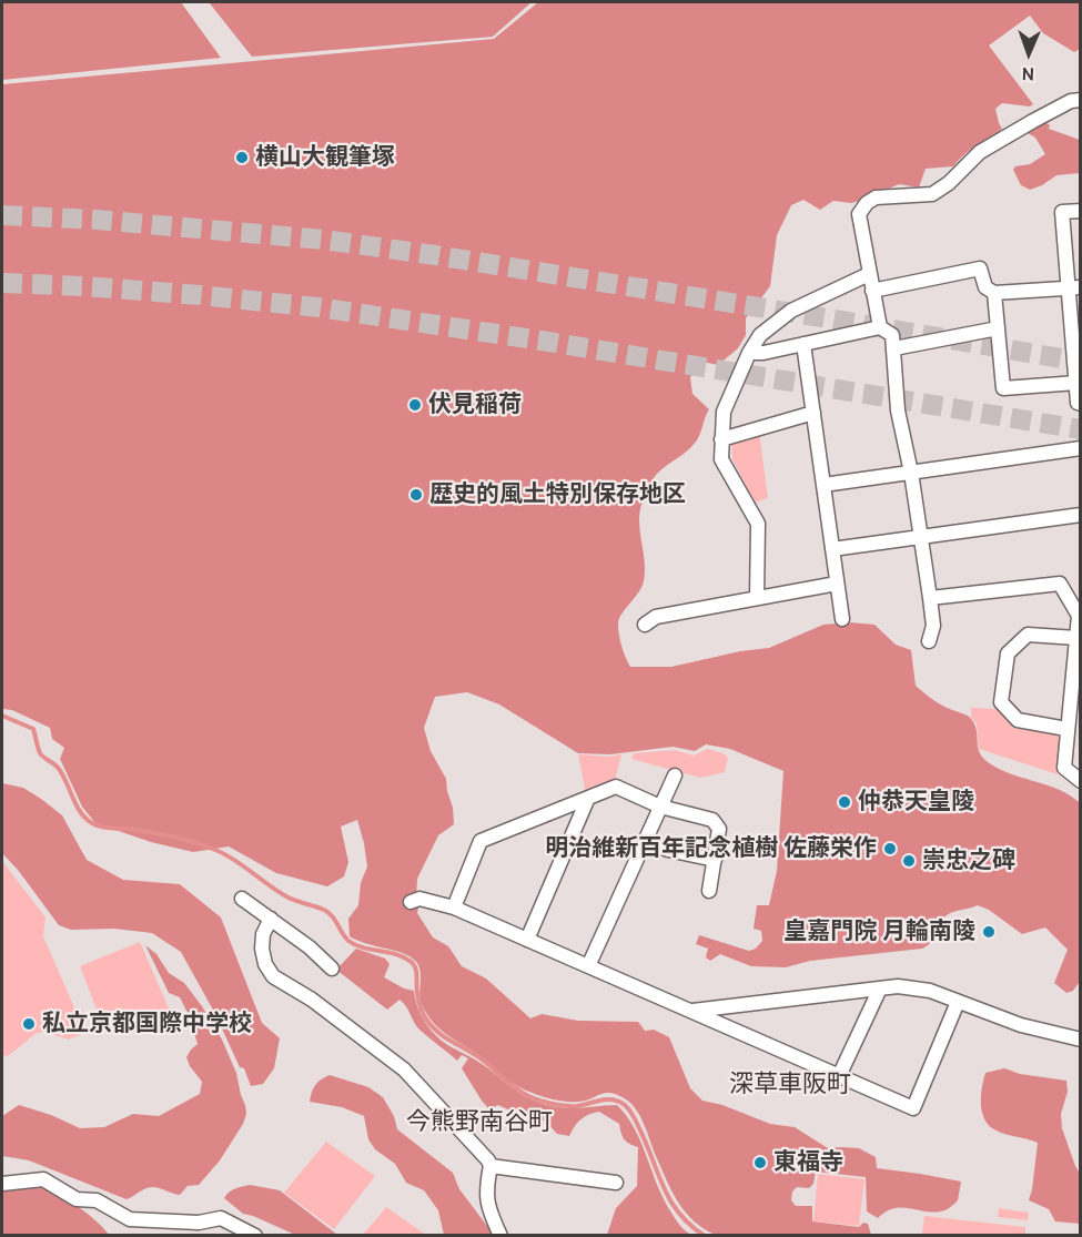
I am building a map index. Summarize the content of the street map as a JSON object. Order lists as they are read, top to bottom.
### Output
{
  "districts": ["深草車阪町", "今熊野南谷町"],
  "places": [
    "横山大観筆塚",
    "伏見稲荷",
    "歴史的風土特別保存地区",
    "仲恭天皇陵",
    "明治維新百年記念植樹 佐藤栄作",
    "崇忠之碑",
    "皇嘉門院 月輪南陵",
    "私立京都国際中学校",
    "東福寺"
  ],
  "north": "bottom"
}
